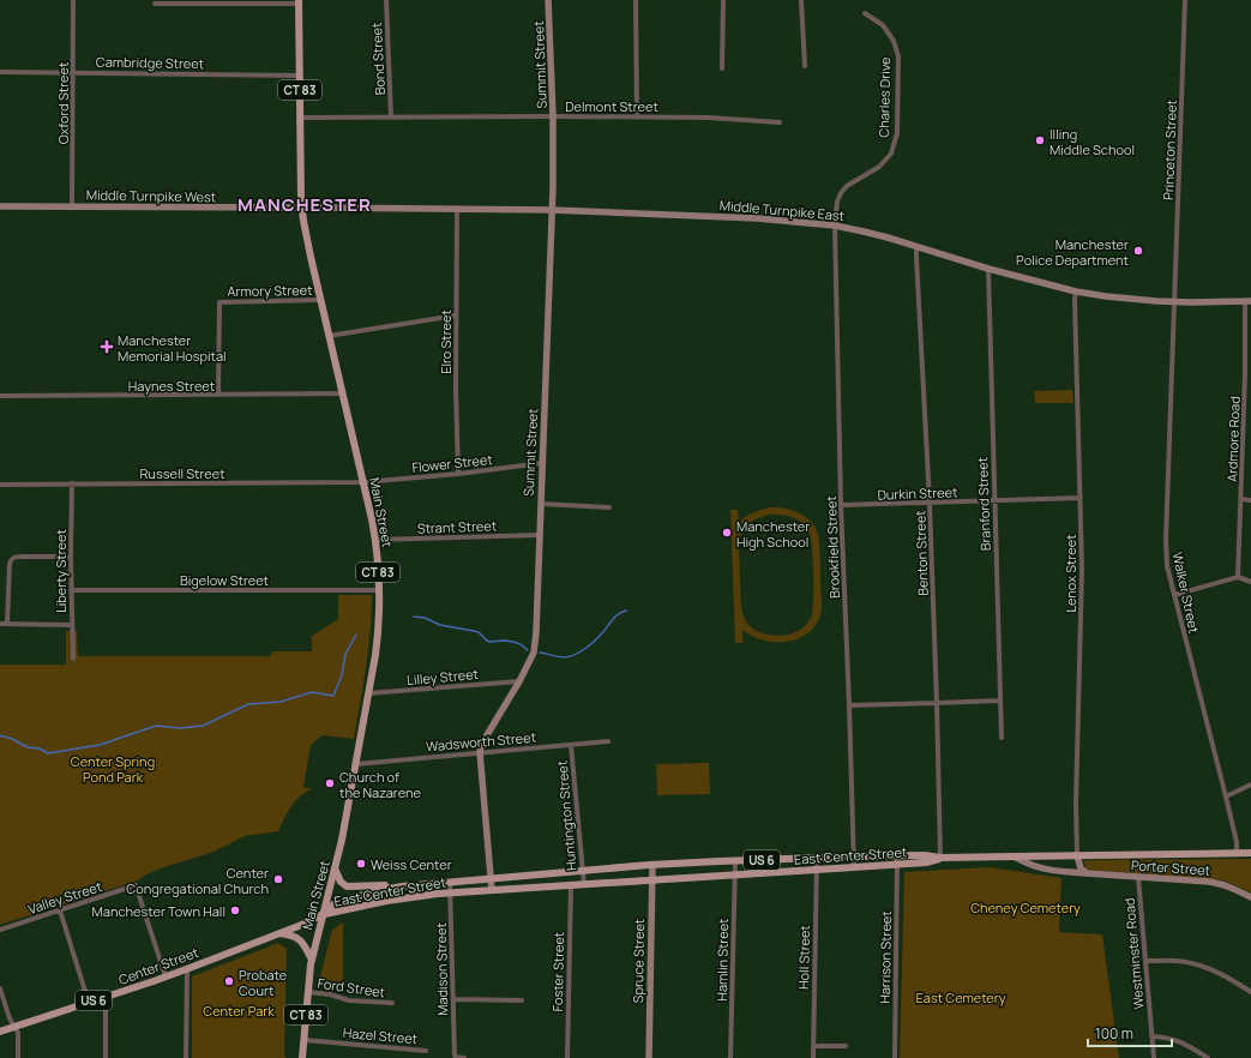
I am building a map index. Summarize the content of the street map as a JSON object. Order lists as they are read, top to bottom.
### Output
{
  "streets": {
    "main road": [
      "CT 83",
      "Main Street",
      "East Center Street",
      "US 6",
      "Center Street"
    ],
    "street": [
      "Bond Street",
      "Cambridge Street",
      "Summit Street",
      "Charles Drive",
      "Oxford Street",
      "Delmont Street",
      "Princeton Street",
      "Middle Turnpike West",
      "Middle Turnpike East",
      "Armory Street",
      "Elro Street",
      "Haynes Street",
      "Ardmore Road",
      "Flower Street",
      "Russell Street",
      "Durkin Street",
      "Branford Street",
      "Strant Street",
      "Brookfield Street",
      "Benton Street",
      "Liberty Street",
      "Lenox Street",
      "Bigelow Street",
      "Walker Street",
      "Lilley Street",
      "Wadsworth Street",
      "Huntington Street",
      "Porter Street",
      "Valley Street",
      "Westminster Road",
      "Holl Street",
      "Harrison Street",
      "Hamlin Street",
      "Spruce Street",
      "Madison Street",
      "Foster Street",
      "Ford Street",
      "Hazel Street"
    ]
  },
  "crossings": [
    ["Bond Street", "Delmont Street"],
    ["Cambridge Street", "Oxford Street"],
    ["Cambridge Street", "Main Street"],
    ["Summit Street", "Delmont Street"],
    ["Summit Street", "Middle Turnpike East"],
    ["Summit Street", "Flower Street"],
    ["Summit Street", "Strant Street"],
    ["Summit Street", "Lilley Street"],
    ["Summit Street", "Wadsworth Street"],
    ["Summit Street", "East Center Street"],
    ["Charles Drive", "Middle Turnpike East"],
    ["Charles Drive", "Brookfield Street"],
    ["Oxford Street", "Middle Turnpike West"],
    ["Delmont Street", "Main Street"],
    ["Princeton Street", "Middle Turnpike East"],
    ["Princeton Street", "Walker Street"],
    ["Middle Turnpike West", "Middle Turnpike East"],
    ["Middle Turnpike West", "Main Street"],
    ["Middle Turnpike East", "Elro Street"],
    ["Middle Turnpike East", "Ardmore Road"],
    ["Middle Turnpike East", "Branford Street"],
    ["Middle Turnpike East", "Main Street"],
    ["Middle Turnpike East", "Brookfield Street"],
    ["Middle Turnpike East", "Benton Street"],
    ["Middle Turnpike East", "Lenox Street"],
    ["Middle Turnpike East", "Walker Street"],
    ["Armory Street", "Haynes Street"],
    ["Armory Street", "Main Street"],
    ["Elro Street", "Flower Street"],
    ["Haynes Street", "Main Street"],
    ["Flower Street", "Russell Street"],
    ["Flower Street", "Main Street"],
    ["Russell Street", "Main Street"],
    ["Russell Street", "Liberty Street"],
    ["Durkin Street", "Branford Street"],
    ["Durkin Street", "Brookfield Street"],
    ["Durkin Street", "Benton Street"],
    ["Durkin Street", "Lenox Street"],
    ["Main Street", "Strant Street"],
    ["Main Street", "Bigelow Street"],
    ["Main Street", "Lilley Street"],
    ["Main Street", "Wadsworth Street"],
    ["Main Street", "East Center Street"],
    ["Main Street", "Center Street"],
    ["Main Street", "Ford Street"],
    ["Main Street", "Hazel Street"],
    ["Brookfield Street", "East Center Street"],
    ["Benton Street", "East Center Street"],
    ["Liberty Street", "Bigelow Street"],
    ["Lenox Street", "East Center Street"],
    ["Walker Street", "East Center Street"],
    ["Wadsworth Street", "Huntington Street"],
    ["Huntington Street", "East Center Street"],
    ["East Center Street", "Porter Street"],
    ["East Center Street", "Holl Street"],
    ["East Center Street", "Harrison Street"],
    ["East Center Street", "Hamlin Street"],
    ["East Center Street", "Spruce Street"],
    ["East Center Street", "Center Street"],
    ["East Center Street", "Madison Street"],
    ["East Center Street", "Foster Street"],
    ["Porter Street", "Westminster Road"],
    ["Valley Street", "Center Street"]
  ],
  "districts": ["MANCHESTER"],
  "parks": [
    "Center Spring Pond Park",
    "Cheney Cemetery",
    "East Cemetery",
    "Center Park"
  ],
  "places": {
    "other": [
      "Illing Middle School",
      "Manchester Police Department",
      "Manchester High School",
      "Church of the Nazarene",
      "Weiss Center",
      "Center Congregational Church",
      "Manchester Town Hall",
      "Probate Court"
    ],
    "health": ["Manchester Memorial Hospital"]
  },
  "scale_bar": "100 m"
}
